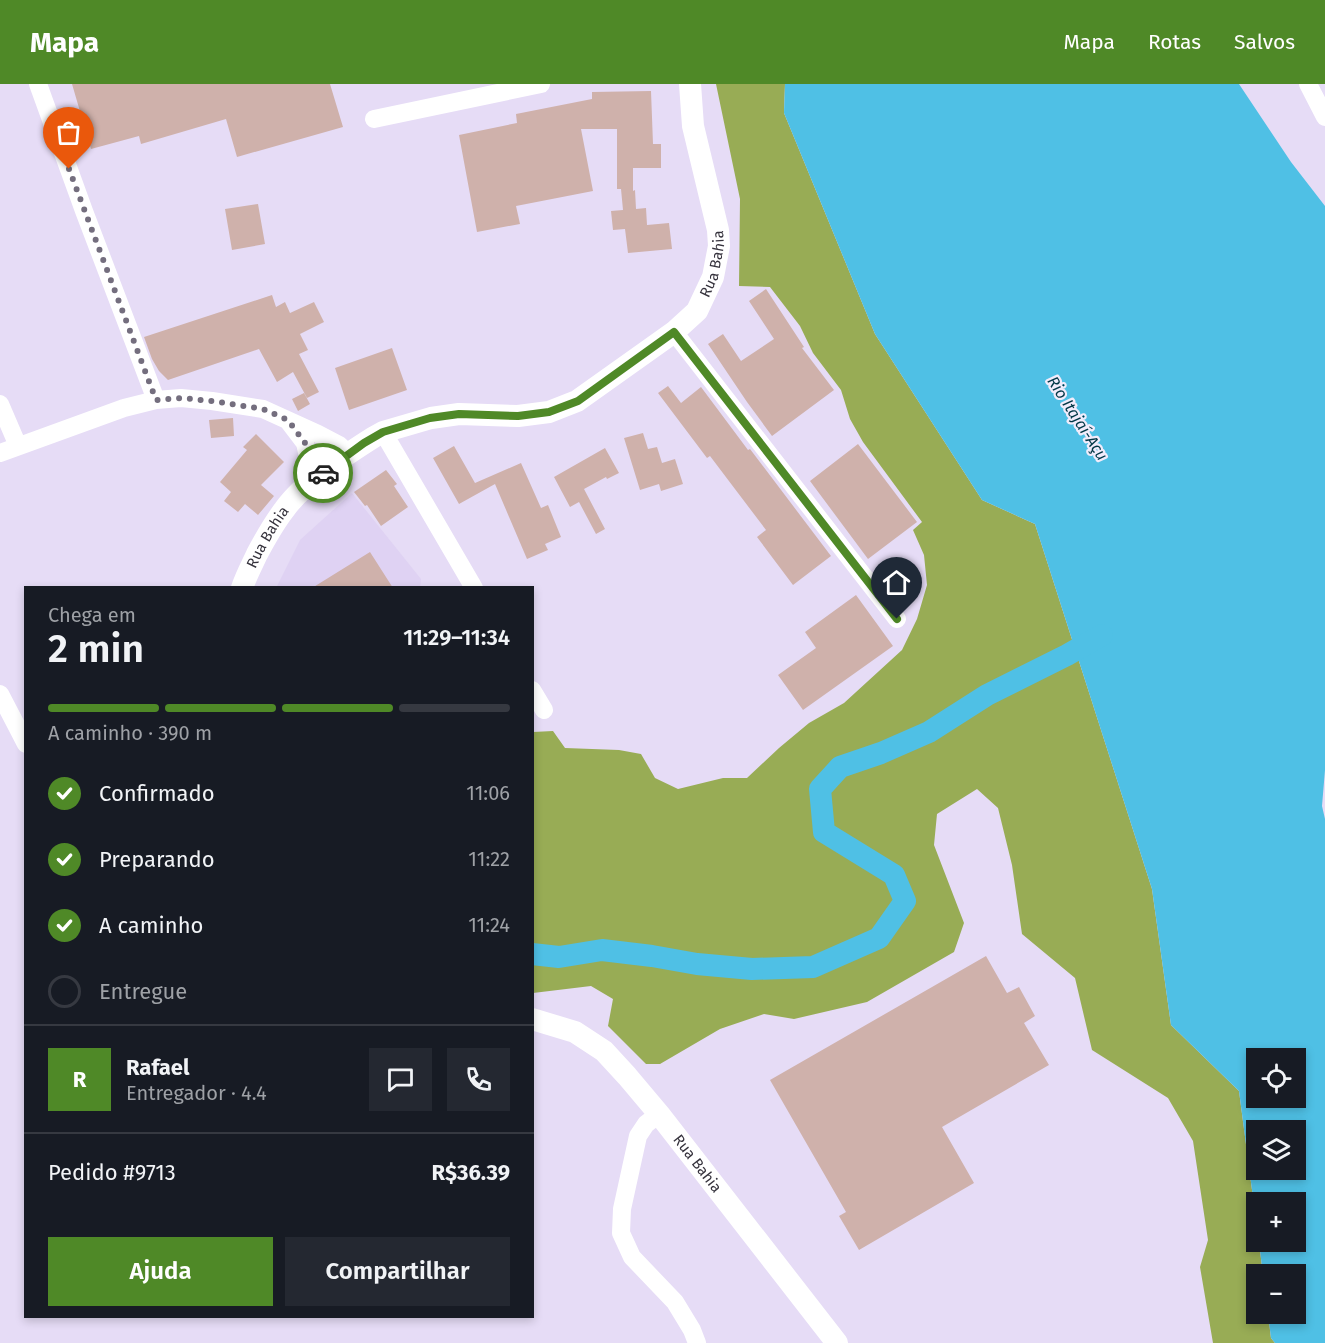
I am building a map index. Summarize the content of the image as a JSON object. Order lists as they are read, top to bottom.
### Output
{
  "streets": {
    "main road": ["Rua Bahia"]
  },
  "water": ["Rio Itajaí-Açu"],
  "page": {
    "header": "Mapa",
    "nav": ["Mapa", "Rotas", "Salvos"],
    "heading": ["2 min", "Chega em", "11:29–11:34"],
    "panel": [
      "Rafael",
      "Entregador · 4.4",
      "Pedido #9713",
      "R$36.39"
    ],
    "bar": "A caminho · 390 m",
    "list": [
      ["Confirmado", "11:06"],
      ["Preparando", "11:22"],
      ["A caminho", "11:24"],
      "Entregue"
    ],
    "map_buttons": ["+", "−"],
    "round": "R",
    "buttons": ["Ajuda", "Compartilhar"]
  }
}
